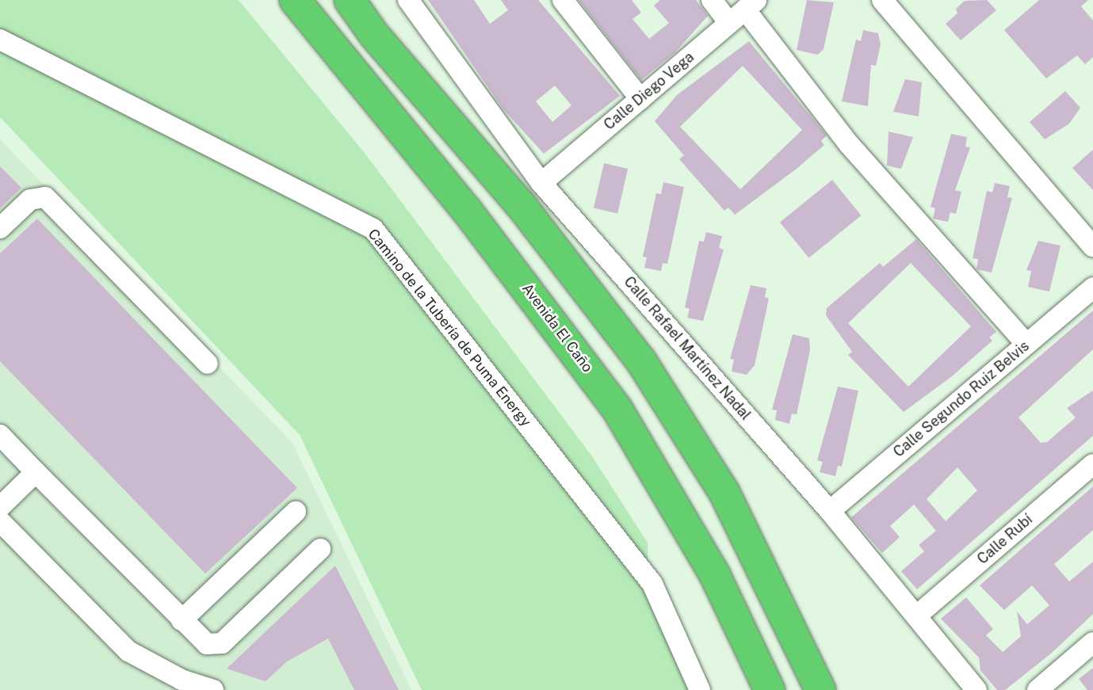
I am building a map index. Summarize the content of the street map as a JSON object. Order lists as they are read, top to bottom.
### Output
{
  "streets": {
    "highway": ["Avenida El Caño"],
    "street": [
      "Calle Diego Vega",
      "Camino de la Tubería de Puma Energy",
      "Calle Rafael Martínez Nadal",
      "Calle Segundo Ruiz Belvis",
      "Calle Rubí"
    ]
  },
  "crossings": [
    ["Calle Diego Vega", "Calle Rafael Martínez Nadal"],
    ["Calle Rafael Martínez Nadal", "Calle Segundo Ruiz Belvis"],
    ["Calle Rafael Martínez Nadal", "Calle Rubí"]
  ]
}
